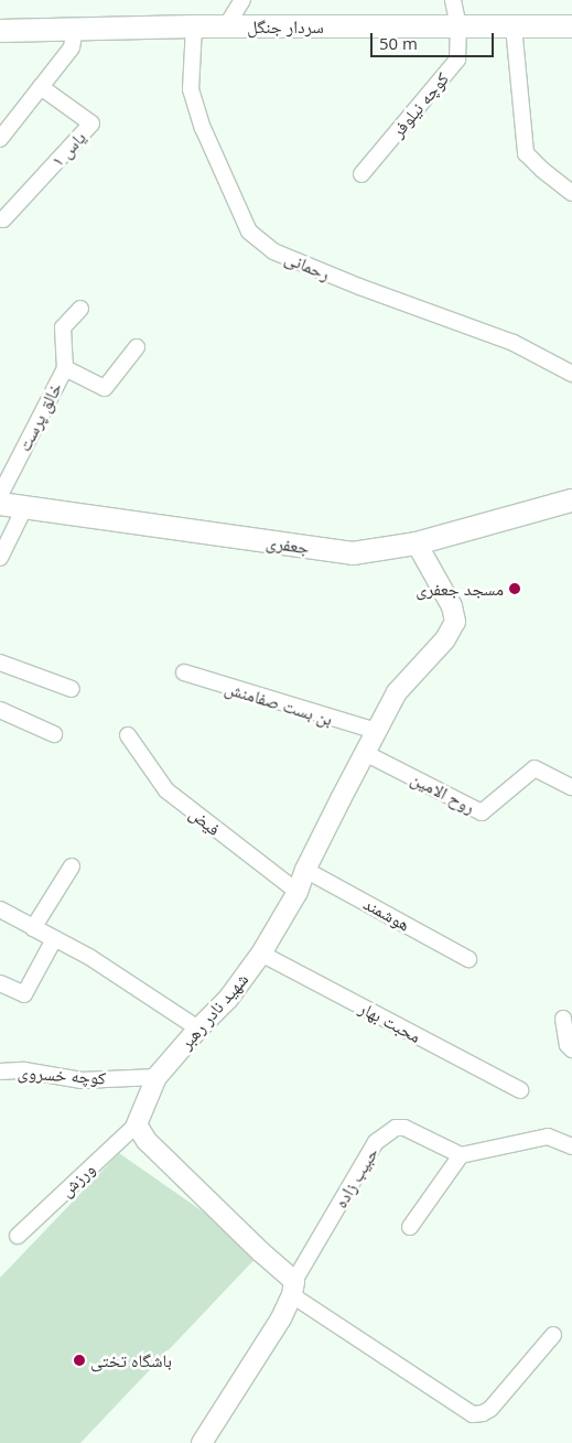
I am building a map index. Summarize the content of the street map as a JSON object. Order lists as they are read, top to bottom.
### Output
{
  "streets": {
    "main road": ["سردار جنگل", "جعفری"],
    "street": [
      "کوچه نیلوفر",
      "یاس ۱",
      "رحمانی",
      "خالق پرست",
      "بن بست صفامنش",
      "روح الامین",
      "فیض",
      "هوشمند",
      "شهید نادر رهبر",
      "محبت بهار",
      "کوچه خسروی",
      "حبیب زاده",
      "ورزش"
    ]
  },
  "crossings": [
    ["سردار جنگل", "کوچه نیلوفر"],
    ["سردار جنگل", "رحمانی"],
    ["جعفری", "شهید نادر رهبر"],
    ["بن بست صفامنش", "شهید نادر رهبر"],
    ["روح الامین", "شهید نادر رهبر"],
    ["فیض", "شهید نادر رهبر"],
    ["هوشمند", "شهید نادر رهبر"],
    ["شهید نادر رهبر", "محبت بهار"],
    ["شهید نادر رهبر", "کوچه خسروی"],
    ["شهید نادر رهبر", "ورزش"]
  ],
  "places": ["مسجد جعفری", "باشگاه تختی"],
  "scale_bar": "50 m"
}
